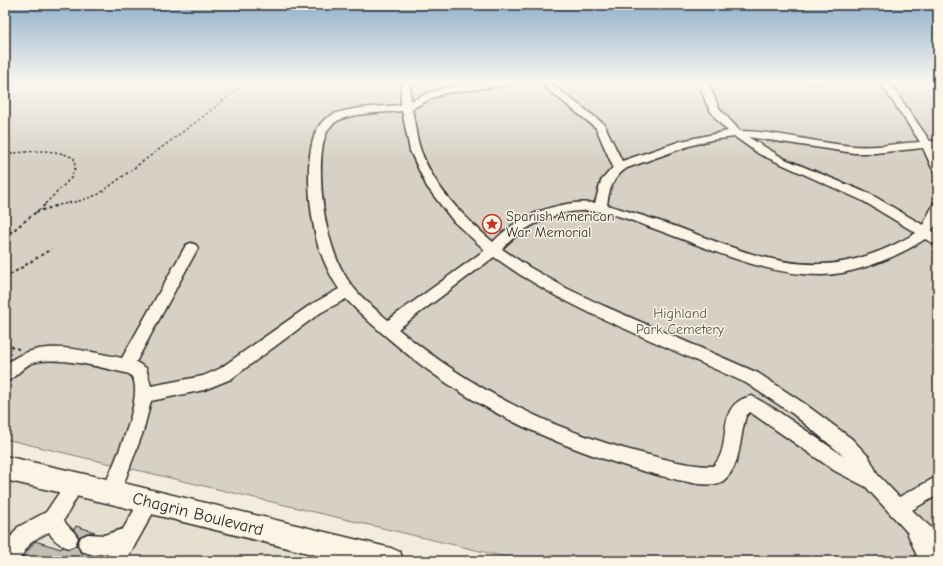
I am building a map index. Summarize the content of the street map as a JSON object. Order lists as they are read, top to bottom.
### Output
{
  "streets": {
    "main road": ["Chagrin Boulevard"]
  },
  "parks": ["Highland Park Cemetery"],
  "places": {
    "place": ["Spanish American War Memorial"]
  }
}
